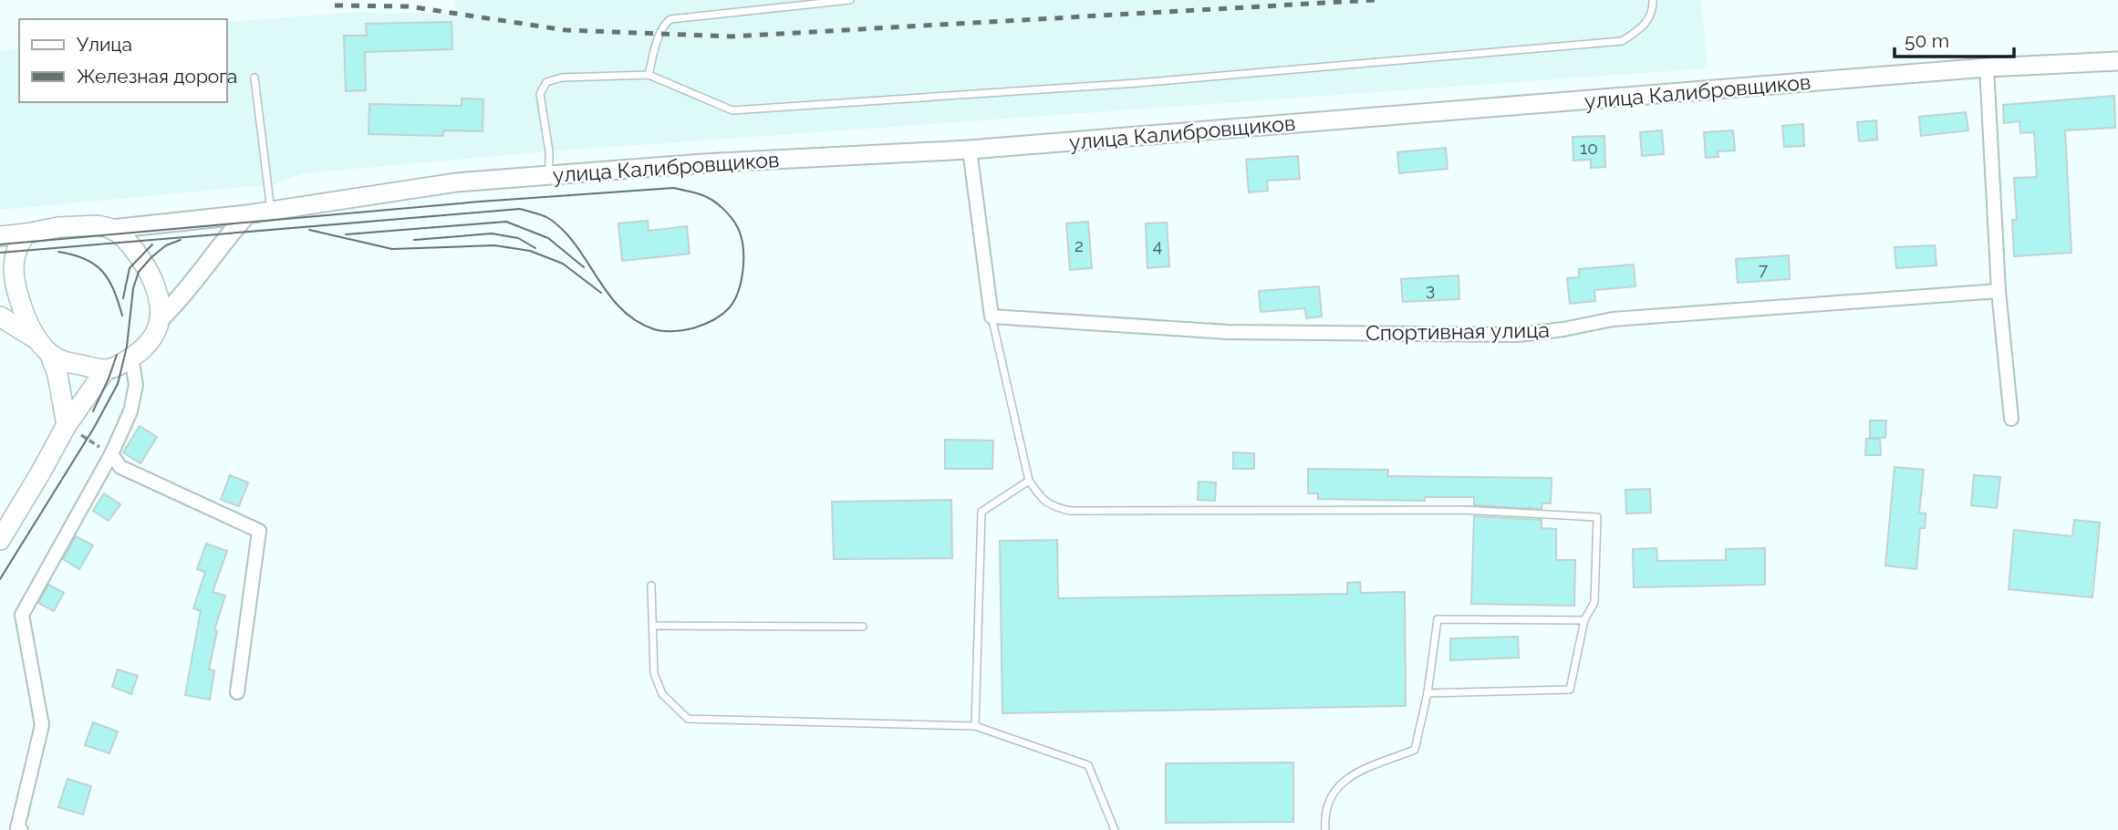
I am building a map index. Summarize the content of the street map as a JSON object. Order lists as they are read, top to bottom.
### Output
{
  "streets": {
    "street": ["улица Калибровщиков", "Спортивная улица"]
  },
  "house_numbers": [
    "10",
    "2",
    "4",
    "7",
    "3"
  ],
  "legend": ["Улица", "Железная дорога"],
  "scale_bar": "50 m"
}
